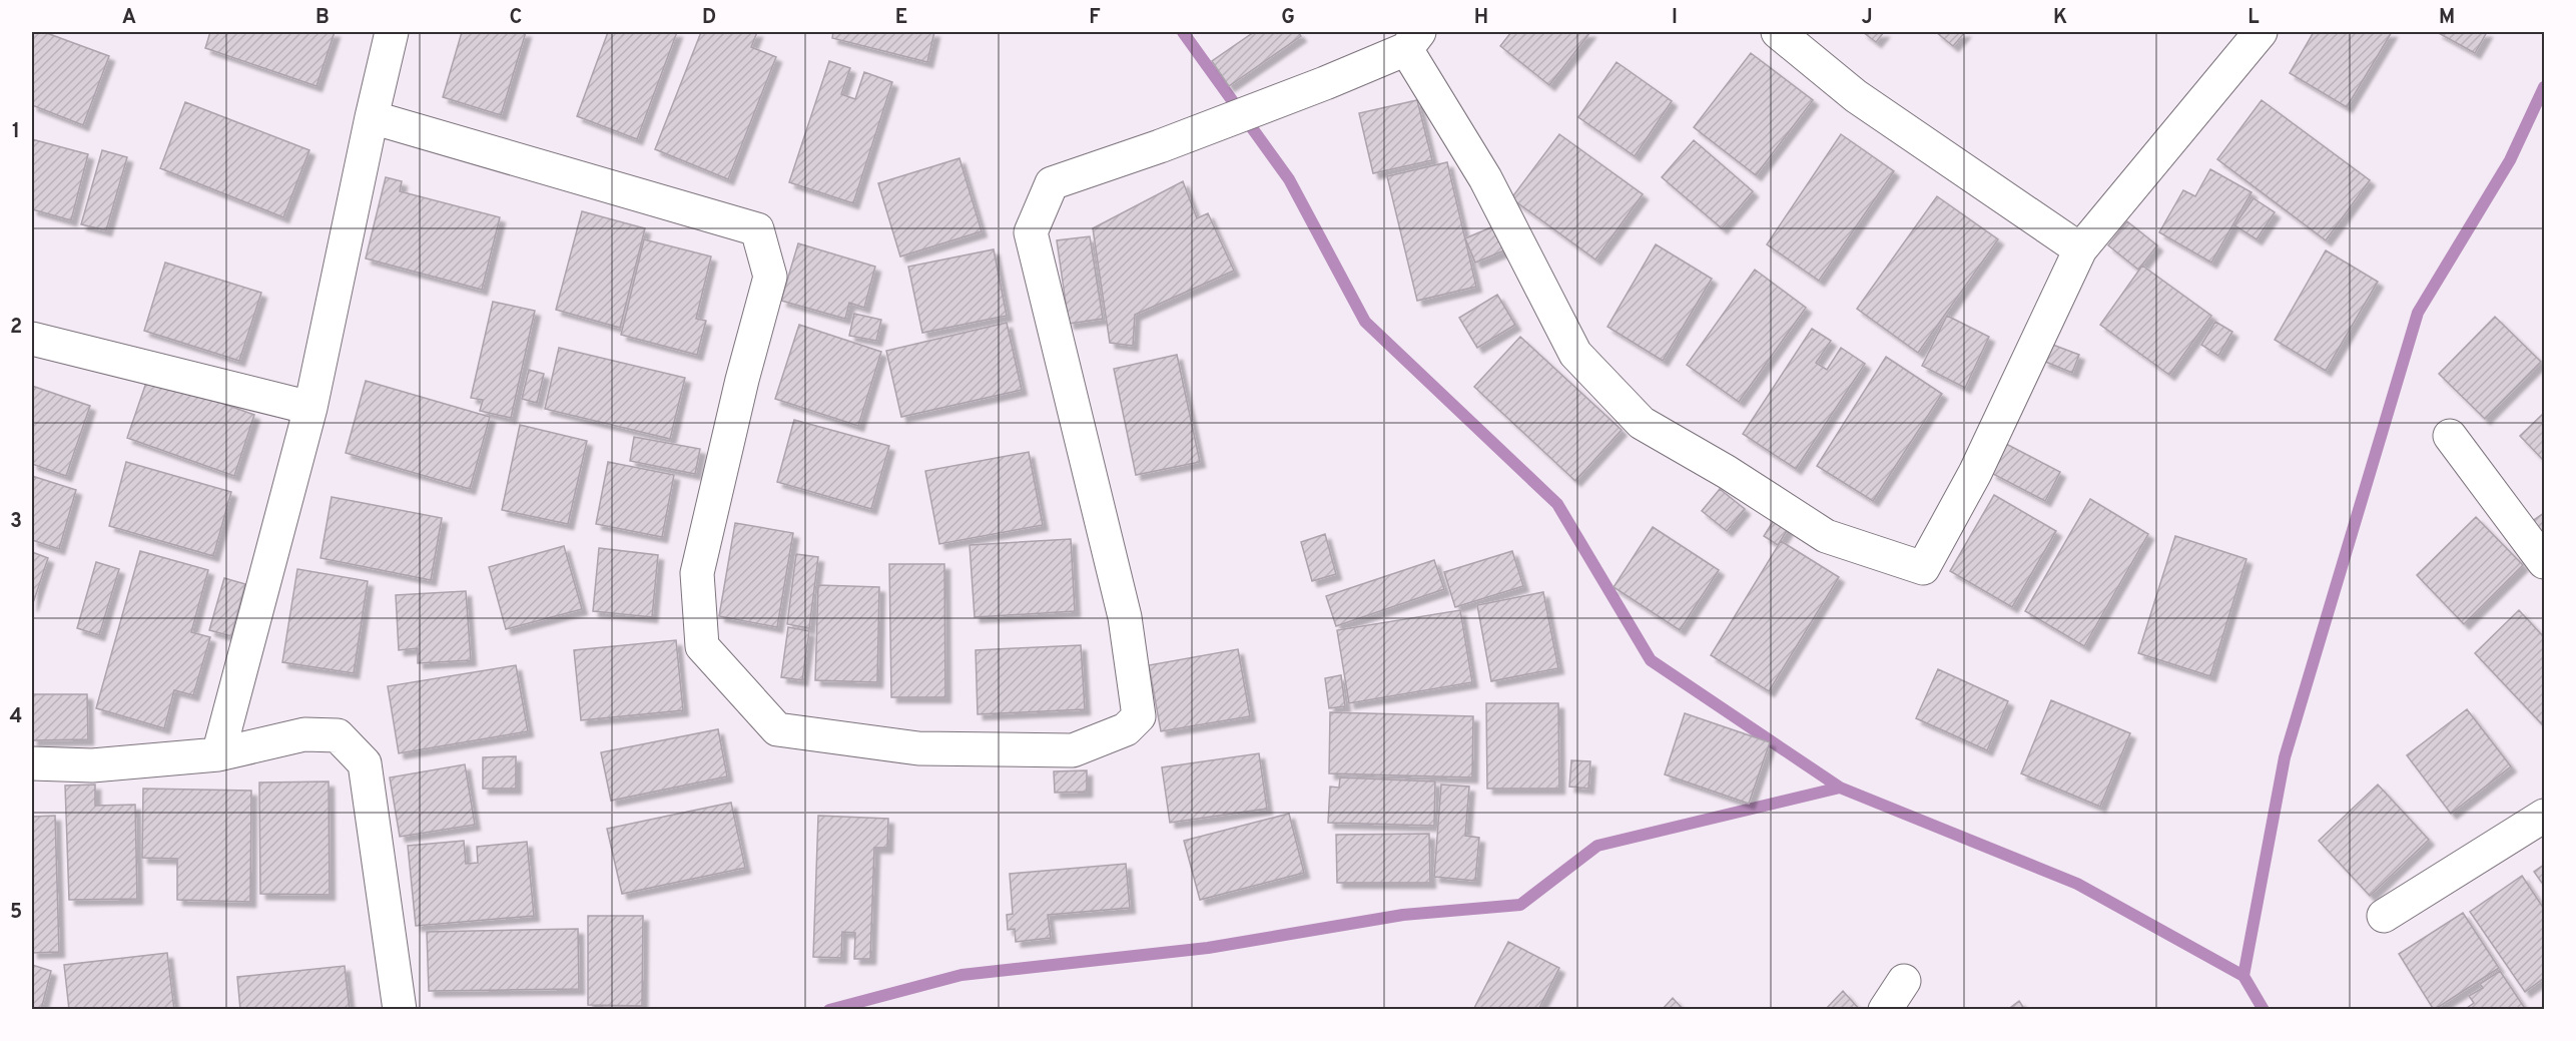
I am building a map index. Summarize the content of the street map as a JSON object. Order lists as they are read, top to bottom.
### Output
{
  "grid": {
    "columns": [
      "A",
      "B",
      "C",
      "D",
      "E",
      "F",
      "G",
      "H",
      "I",
      "J",
      "K",
      "L",
      "M"
    ],
    "rows": [
      "1",
      "2",
      "3",
      "4",
      "5"
    ]
  }
}
